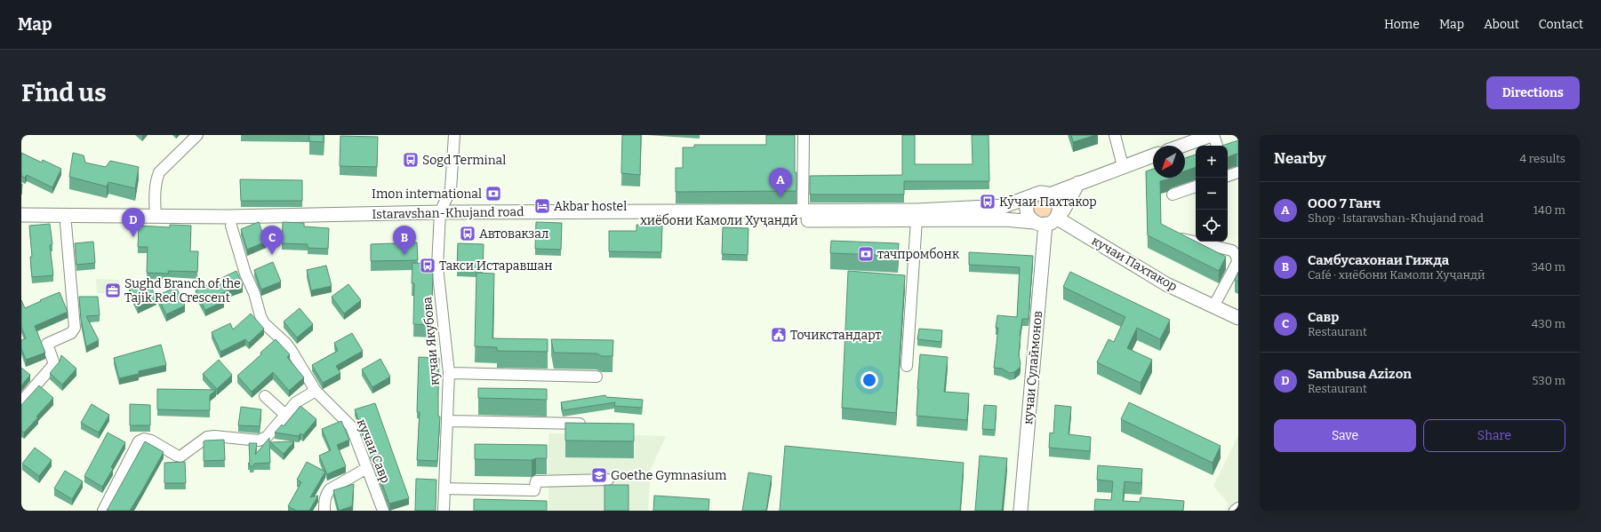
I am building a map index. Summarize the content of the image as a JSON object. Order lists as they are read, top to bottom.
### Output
{
  "streets": {
    "main road": [
      "Istaravshan-Khujand road",
      "хиёбони Камоли Хуҷандӣ",
      "кучаи Пахтакор",
      "кучаи Сулаймонов"
    ],
    "street": ["кучаи Якубова", "кучаи Савр"]
  },
  "crossings": [
    ["Istaravshan-Khujand road", "хиёбони Камоли Хуҷандӣ"],
    ["Istaravshan-Khujand road", "кучаи Якубова"],
    ["хиёбони Камоли Хуҷандӣ", "кучаи Пахтакор"],
    ["хиёбони Камоли Хуҷандӣ", "кучаи Якубова"],
    ["хиёбони Камоли Хуҷандӣ", "кучаи Сулаймонов"],
    ["хиёбони Камоли Хуҷандӣ", "кучаи Савр"],
    ["кучаи Пахтакор", "кучаи Сулаймонов"]
  ],
  "places": {
    "bus stop": [
      "Sogd Terminal",
      "Кӯчаи Пахтакор",
      "Автовакзал",
      "Такси Истаравшан"
    ],
    "bank": ["Imon international", "тачпромбонк"],
    "hotel": ["Akbar hostel"],
    "office": ["Sughd Branch of the Tajik Red Crescent"],
    "public building": ["Точикстандарт"],
    "school or university": ["Goethe Gymnasium"]
  },
  "north": "bottom left",
  "page": {
    "header": "Map",
    "nav": [
      "Home",
      "Map",
      "About",
      "Contact"
    ],
    "buttons": [
      "Directions",
      ["Save", "Share"]
    ],
    "title": "Find us",
    "heading": ["Nearby", "4 results"],
    "map_buttons": ["+", "−"],
    "pins": [
      "A",
      "D",
      "B",
      "C"
    ],
    "list": [
      {
        "mark": "A",
        "name": "ООО 7 Ганч",
        "note": "Shop · Istaravshan-Khujand road",
        "value": "140 m"
      },
      {
        "mark": "B",
        "name": "Самбусахонаи Гижда",
        "note": "Café · хиёбони Камоли Хуҷандӣ",
        "value": "340 m"
      },
      {
        "mark": "C",
        "name": "Савр",
        "note": "Restaurant",
        "value": "430 m"
      },
      {
        "mark": "D",
        "name": "Sambusa Azizon",
        "note": "Restaurant",
        "value": "530 m"
      }
    ]
  }
}
